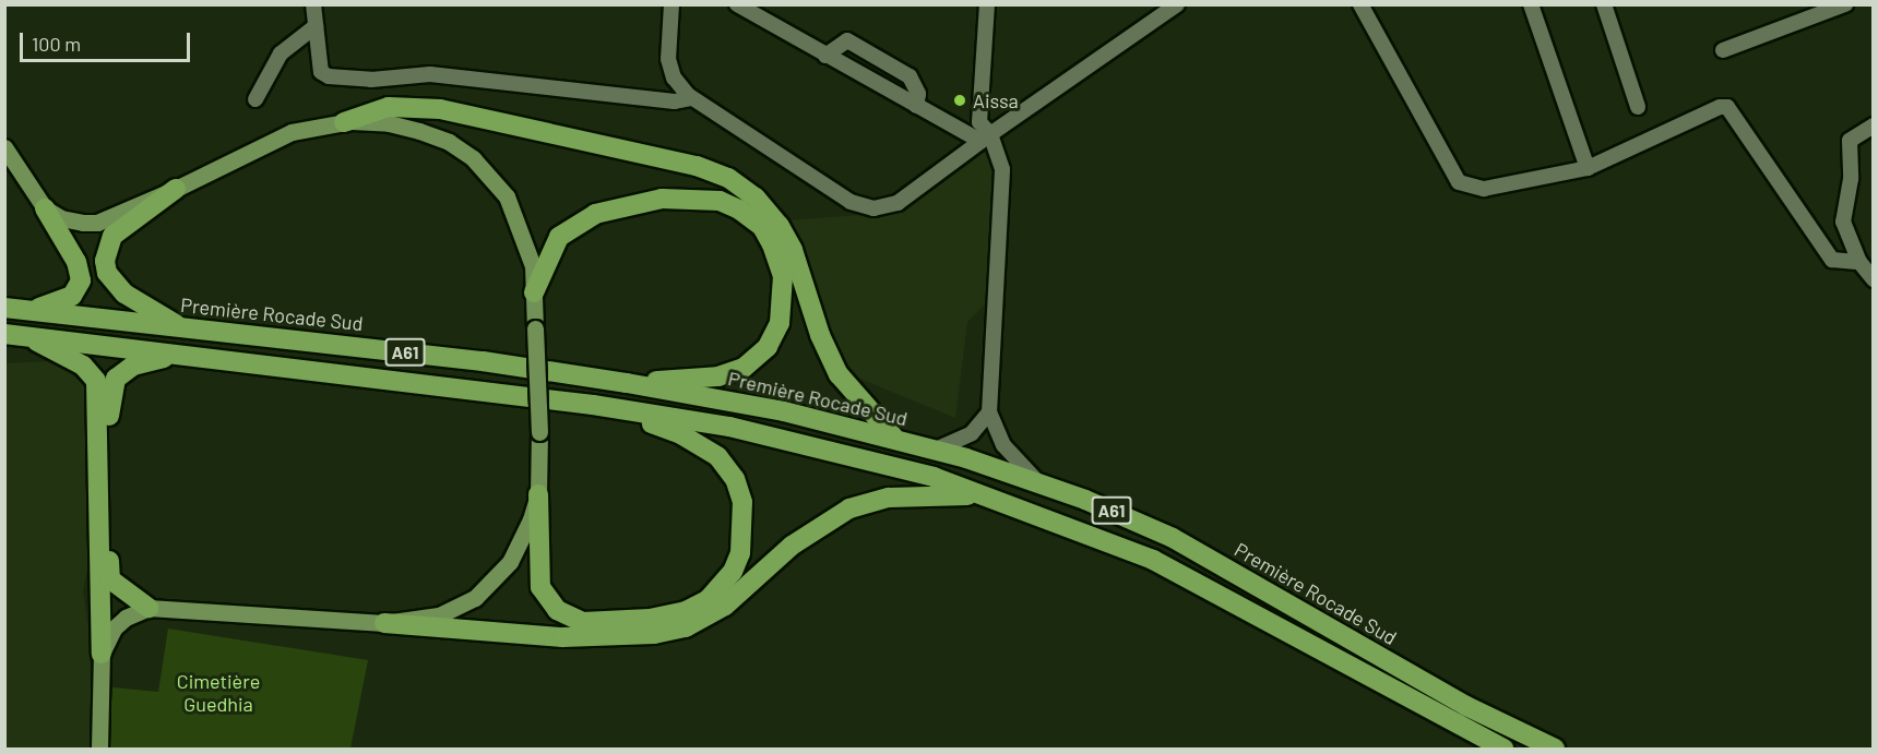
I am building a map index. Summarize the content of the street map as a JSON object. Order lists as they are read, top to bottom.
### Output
{
  "streets": {
    "highway": ["Première Rocade Sud", "A61"]
  },
  "parks": ["Cimetière Guedhia"],
  "places": ["Aissa"],
  "scale_bar": "100 m"
}
